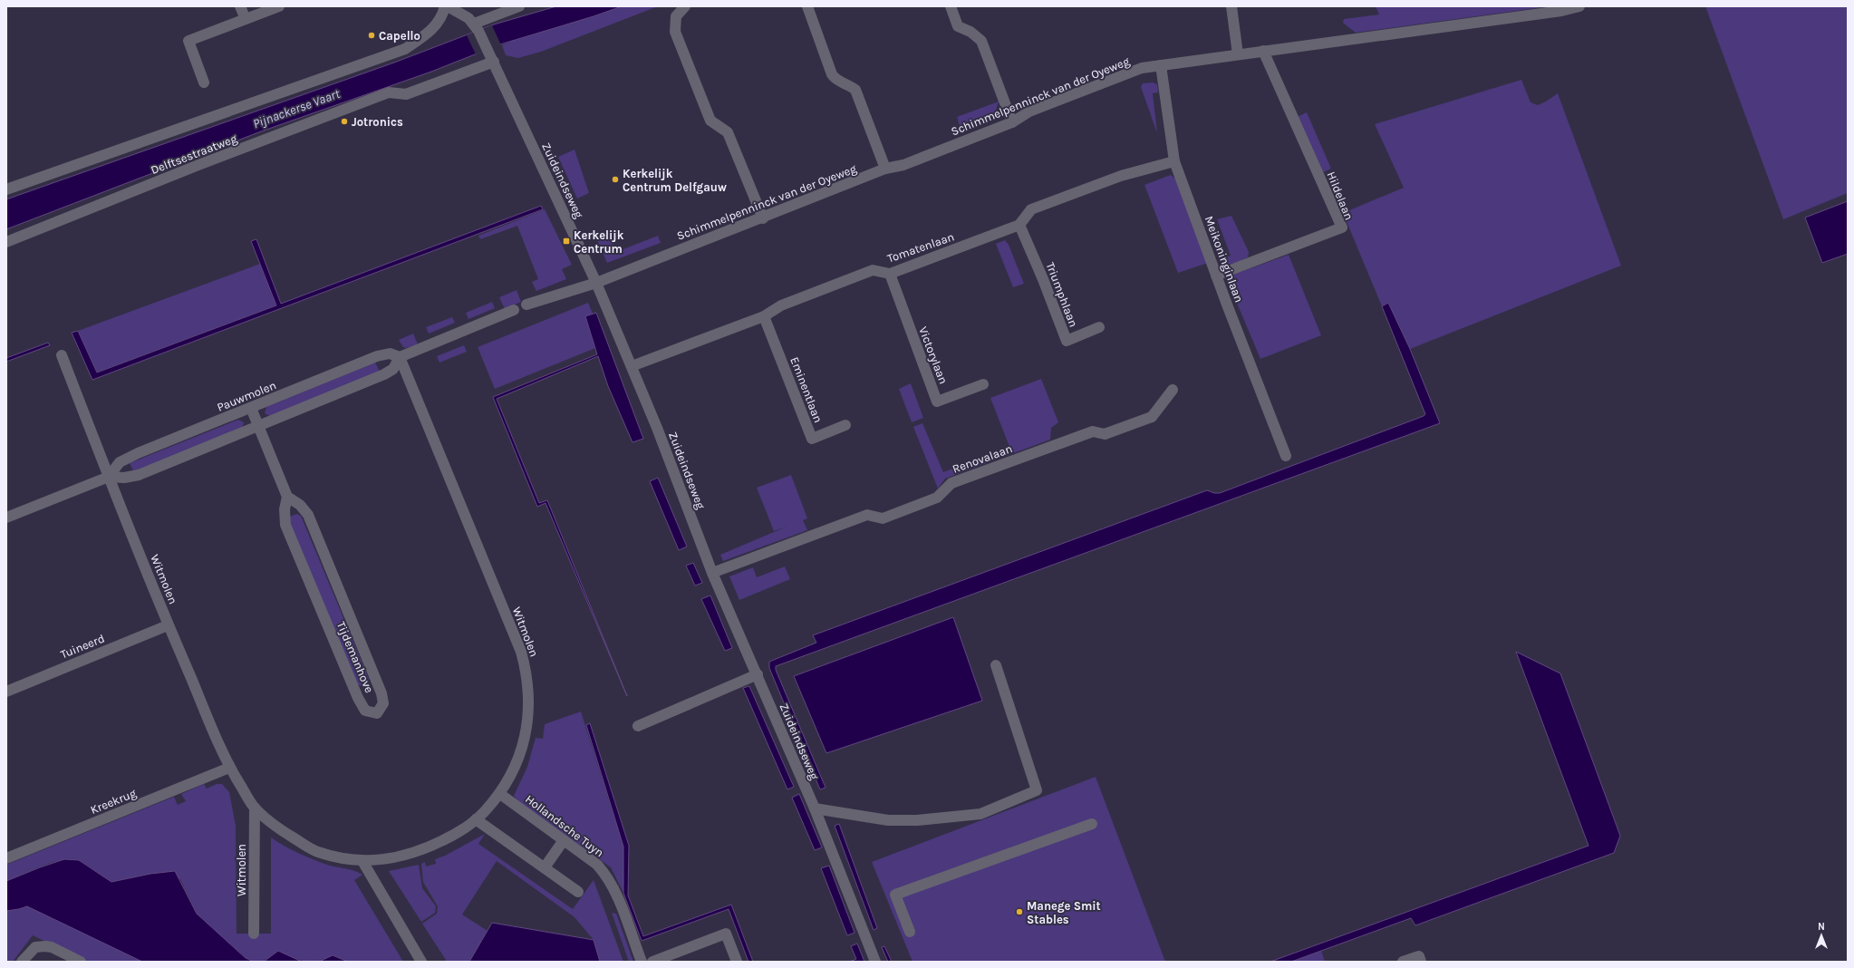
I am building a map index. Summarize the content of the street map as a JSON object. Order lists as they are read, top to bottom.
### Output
{
  "streets": {
    "street": [
      "Schimmelpenninck van der Oyeweg",
      "Delftsestraatweg",
      "Zuideindseweg",
      "Hildelaan",
      "Tomatenlaan",
      "Meikoninginlaan",
      "Triumphlaan",
      "Victorylaan",
      "Eminentlaan",
      "Pauwmolen",
      "Renovalaan",
      "Witmolen",
      "Tuineerd",
      "Tijdemanhove",
      "Kreekrug",
      "Hollandsche Tuyn"
    ]
  },
  "crossings": [
    ["Schimmelpenninck van der Oyeweg", "Zuideindseweg"],
    ["Schimmelpenninck van der Oyeweg", "Hildelaan"],
    ["Schimmelpenninck van der Oyeweg", "Meikoninginlaan"],
    ["Delftsestraatweg", "Zuideindseweg"],
    ["Zuideindseweg", "Tomatenlaan"],
    ["Zuideindseweg", "Renovalaan"],
    ["Hildelaan", "Meikoninginlaan"],
    ["Tomatenlaan", "Triumphlaan"],
    ["Tomatenlaan", "Victorylaan"],
    ["Tomatenlaan", "Eminentlaan"],
    ["Pauwmolen", "Witmolen"],
    ["Witmolen", "Tuineerd"],
    ["Witmolen", "Kreekrug"],
    ["Witmolen", "Hollandsche Tuyn"]
  ],
  "water": ["Pijnackerse Vaart"],
  "places": {
    "other": [
      "Capello",
      "Jotronics",
      "Kerkelijk Centrum Delfgauw",
      "Manege Smit Stables"
    ],
    "transit": ["Kerkelijk Centrum"]
  },
  "north": "top"
}
